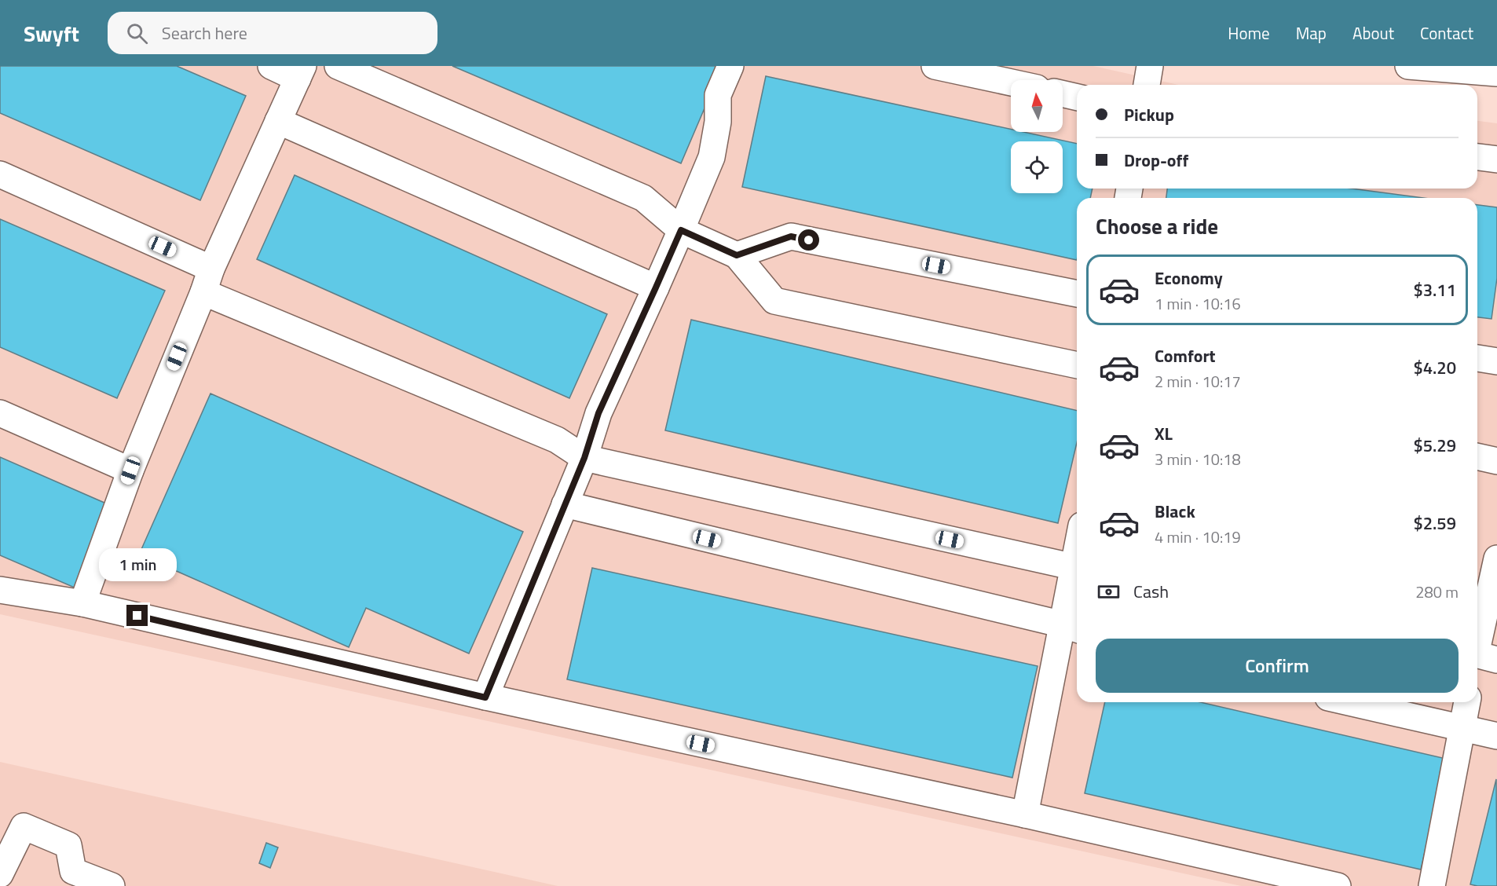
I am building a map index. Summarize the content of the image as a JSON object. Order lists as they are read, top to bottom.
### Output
{
  "north": "top",
  "page": {
    "header": "Swyft",
    "search": "Search here",
    "nav": [
      "Home",
      "Map",
      "About",
      "Contact"
    ],
    "banner": ["Pickup", "Drop-off"],
    "heading": "Choose a ride",
    "list": [
      {
        "name": "Economy",
        "note": "1 min · 10:16",
        "value": "$3.11"
      },
      {
        "name": "Comfort",
        "note": "2 min · 10:17",
        "value": "$4.20"
      },
      {
        "name": "XL",
        "note": "3 min · 10:18",
        "value": "$5.29"
      },
      {
        "name": "Black",
        "note": "4 min · 10:19",
        "value": "$2.59"
      }
    ],
    "bubble": "1 min",
    "pay": ["Cash", "280 m"],
    "buttons": "Confirm"
  }
}
